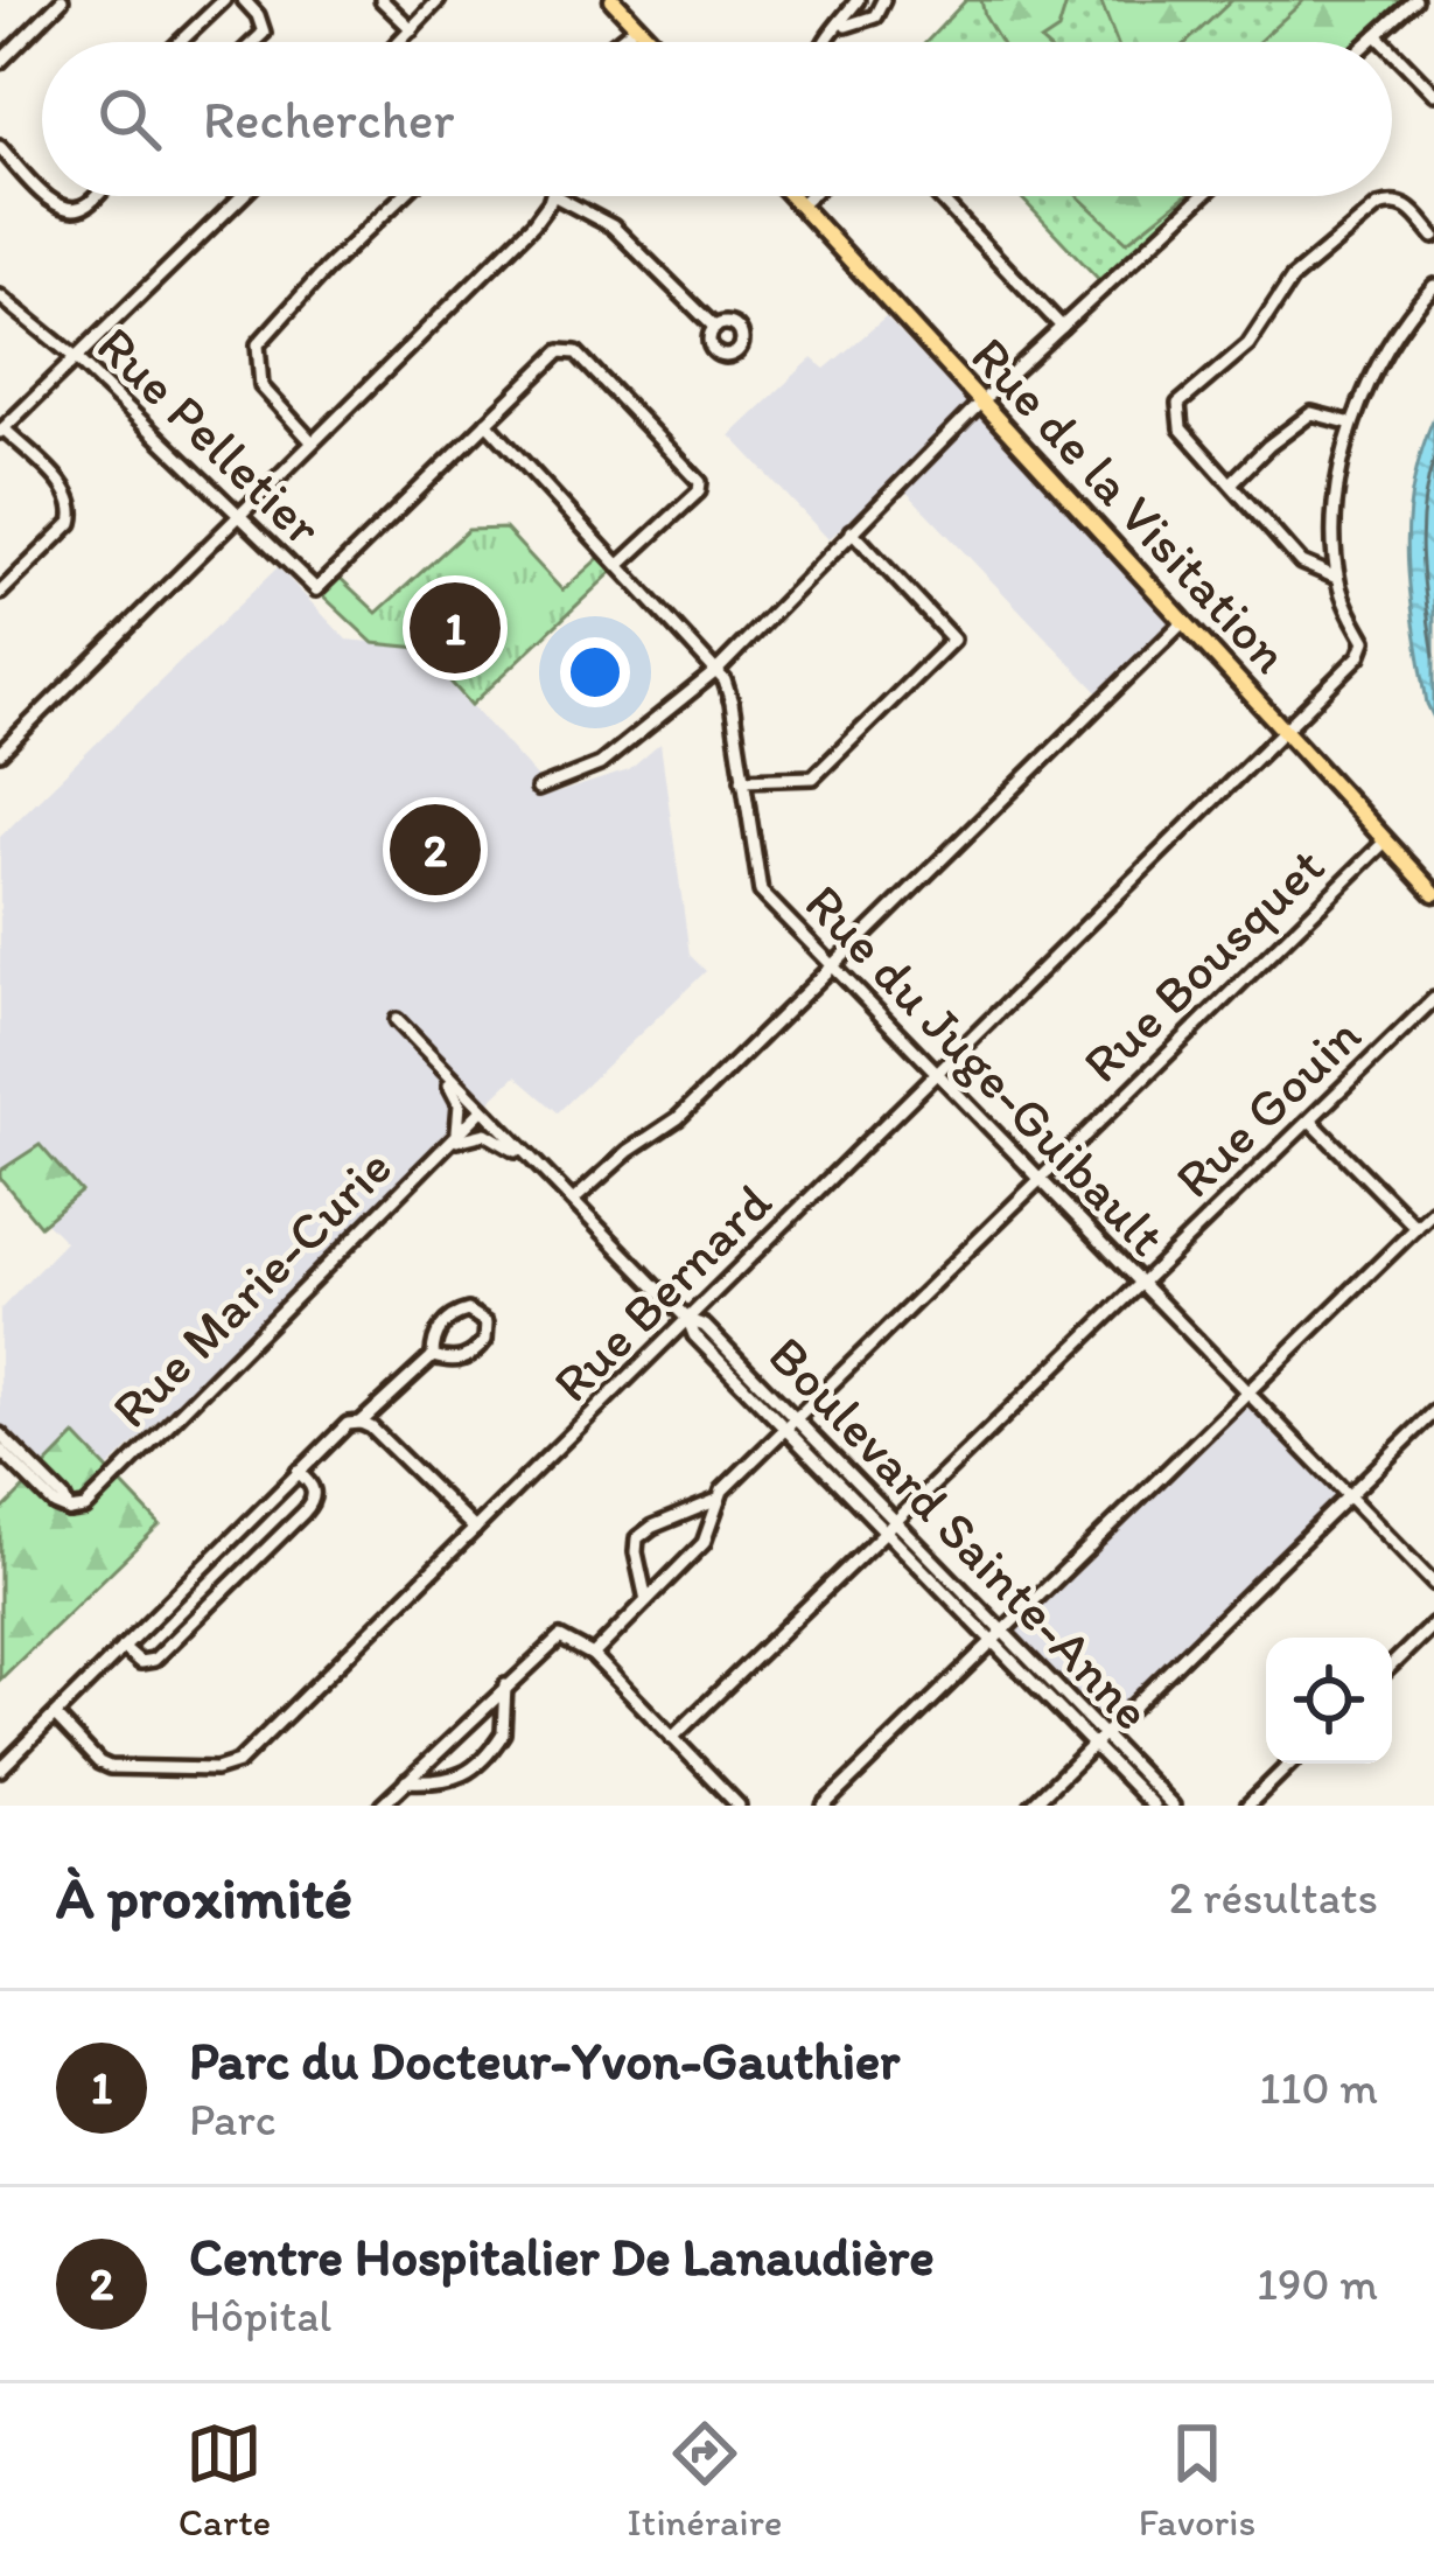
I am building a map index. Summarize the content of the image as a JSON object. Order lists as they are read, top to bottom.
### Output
{
  "streets": {
    "main road": ["Rue de la Visitation"],
    "street": [
      "Rue Pelletier",
      "Rue Bousquet",
      "Rue du Juge-Guibault",
      "Rue Gouin",
      "Rue Marie-Curie",
      "Rue Bernard",
      "Boulevard Sainte-Anne"
    ]
  },
  "crossings": [
    ["Rue Pelletier", "Rue du Juge-Guibault"],
    ["Rue de la Visitation", "Rue Bousquet"],
    ["Rue de la Visitation", "Rue Bernard"],
    ["Rue Bousquet", "Rue du Juge-Guibault"],
    ["Rue Bousquet", "Boulevard Sainte-Anne"],
    ["Rue du Juge-Guibault", "Rue Gouin"],
    ["Rue du Juge-Guibault", "Rue Bernard"],
    ["Rue Gouin", "Boulevard Sainte-Anne"],
    ["Rue Marie-Curie", "Boulevard Sainte-Anne"],
    ["Rue Bernard", "Boulevard Sainte-Anne"]
  ],
  "page": {
    "search": "Rechercher",
    "pins": ["1", "2"],
    "heading": ["À proximité", "2 résultats"],
    "list": [
      {
        "mark": "1",
        "name": "Parc du Docteur-Yvon-Gauthier",
        "note": "Parc",
        "value": "110 m"
      },
      {
        "mark": "2",
        "name": "Centre Hospitalier De Lanaudière",
        "note": "Hôpital",
        "value": "190 m"
      }
    ],
    "nav": ["Carte", "Itinéraire", "Favoris"]
  }
}
